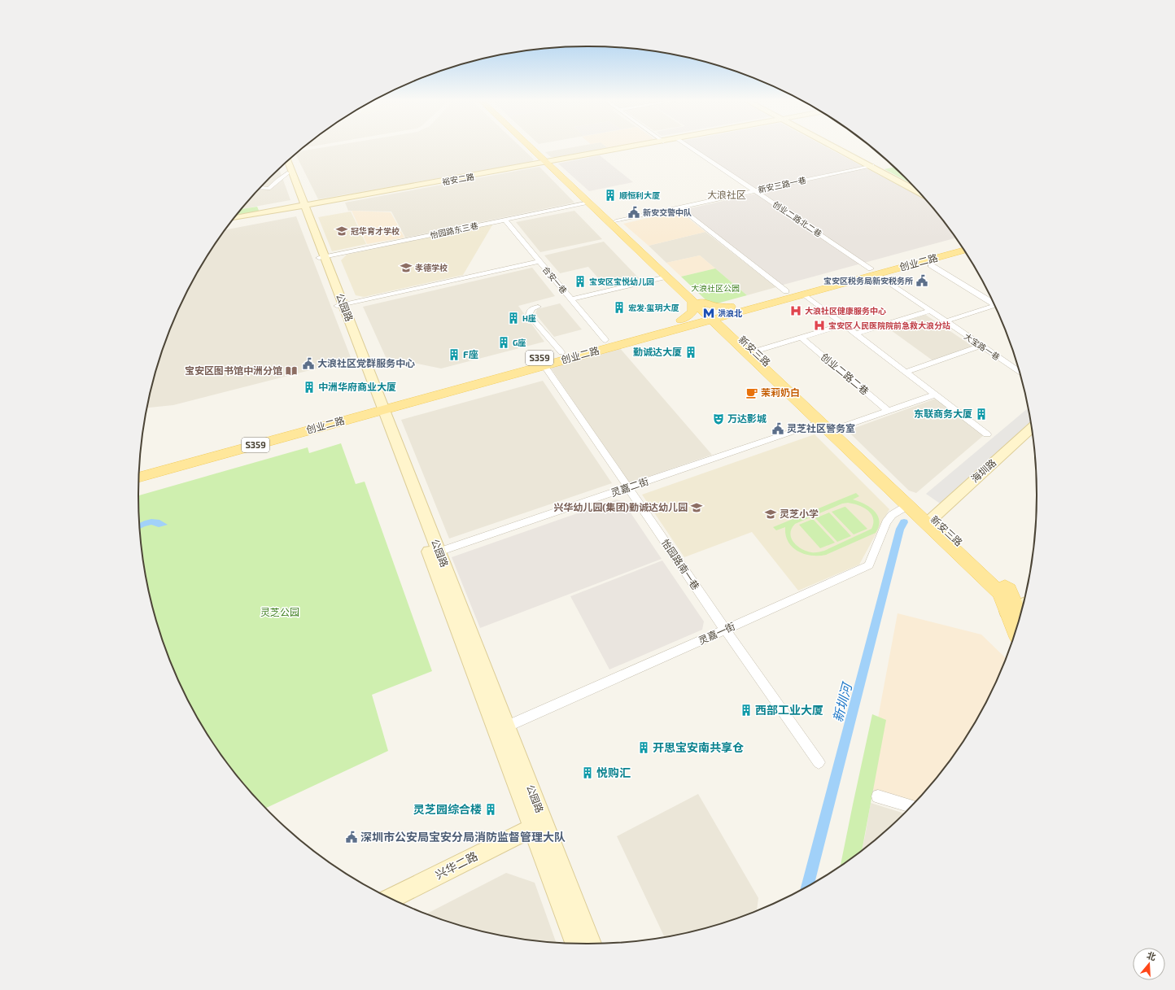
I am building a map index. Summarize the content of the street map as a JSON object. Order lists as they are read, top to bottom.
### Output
{
  "streets": {
    "main road": [
      "裕安二路",
      "创业二路",
      "公园路",
      "新安三路",
      "S359",
      "海圳路",
      "兴华二路"
    ],
    "street": [
      "新安三路一巷",
      "创业二路北二巷",
      "怡园路东三巷",
      "合安一巷",
      "大宝路一巷",
      "创业二路二巷",
      "灵嘉二街",
      "怡园路南一巷",
      "灵嘉一街"
    ]
  },
  "crossings": [
    ["裕安二路", "公园路"],
    ["裕安二路", "新安三路"],
    ["新安三路一巷", "创业二路北二巷"],
    ["新安三路一巷", "新安三路"],
    ["创业二路北二巷", "创业二路"],
    ["创业二路北二巷", "大宝路一巷"],
    ["怡园路东三巷", "合安一巷"],
    ["怡园路东三巷", "公园路"],
    ["怡园路东三巷", "新安三路"],
    ["创业二路", "合安一巷"],
    ["创业二路", "公园路"],
    ["创业二路", "大宝路一巷"],
    ["创业二路", "新安三路"],
    ["创业二路", "怡园路南一巷"],
    ["公园路", "灵嘉二街"],
    ["公园路", "灵嘉一街"],
    ["公园路", "兴华二路"],
    ["新安三路", "海圳路"],
    ["新安三路", "灵嘉二街"],
    ["新安三路", "灵嘉一街"],
    ["灵嘉二街", "怡园路南一巷"],
    ["怡园路南一巷", "灵嘉一街"]
  ],
  "districts": ["大浪社区"],
  "water": ["新圳河"],
  "parks": ["大浪社区公园", "灵芝公园"],
  "places": {
    "building": [
      "顺恒利大厦",
      "宝安区宝悦幼儿园",
      "宏发·玺玥大厦",
      "H座",
      "G座",
      "勤诚达大厦",
      "F座",
      "中洲华府商业大厦",
      "东联商务大厦",
      "西部工业大厦",
      "开思宝安南共享仓",
      "悦购汇",
      "灵芝园综合楼"
    ],
    "public building": [
      "新安交警中队",
      "宝安区税务局新安税务所",
      "大浪社区党群服务中心",
      "灵芝社区警务室",
      "深圳市公安局宝安分局消防监督管理大队"
    ],
    "school or university": [
      "冠华育才学校",
      "孝德学校",
      "兴华幼儿园(集团)勤诚达幼儿园",
      "灵芝小学"
    ],
    "hospital": ["大浪社区健康服务中心", "宝安区人民医院院前急救大浪分站"],
    "metro station": ["洪浪北"],
    "library": ["宝安区图书馆中洲分馆"],
    "cafe": ["茉莉奶白"],
    "theatre": ["万达影城"]
  },
  "north": "top"
}
